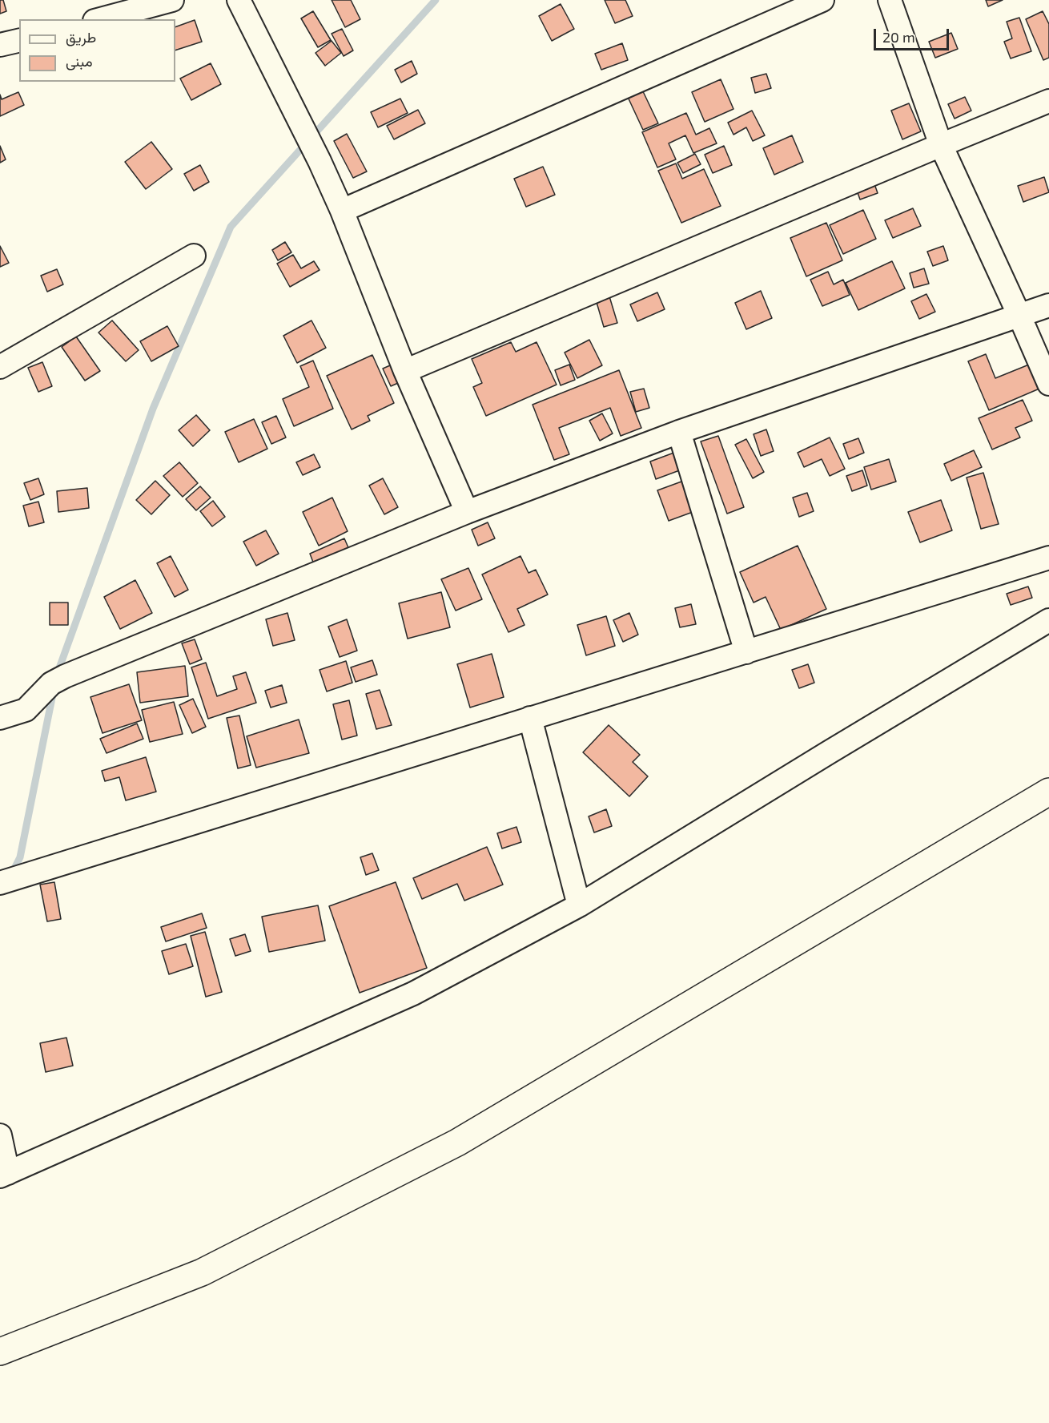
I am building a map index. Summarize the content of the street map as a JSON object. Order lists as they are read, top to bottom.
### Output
{
  "legend": ["طريق", "مبنى"],
  "scale_bar": "20 m"
}
